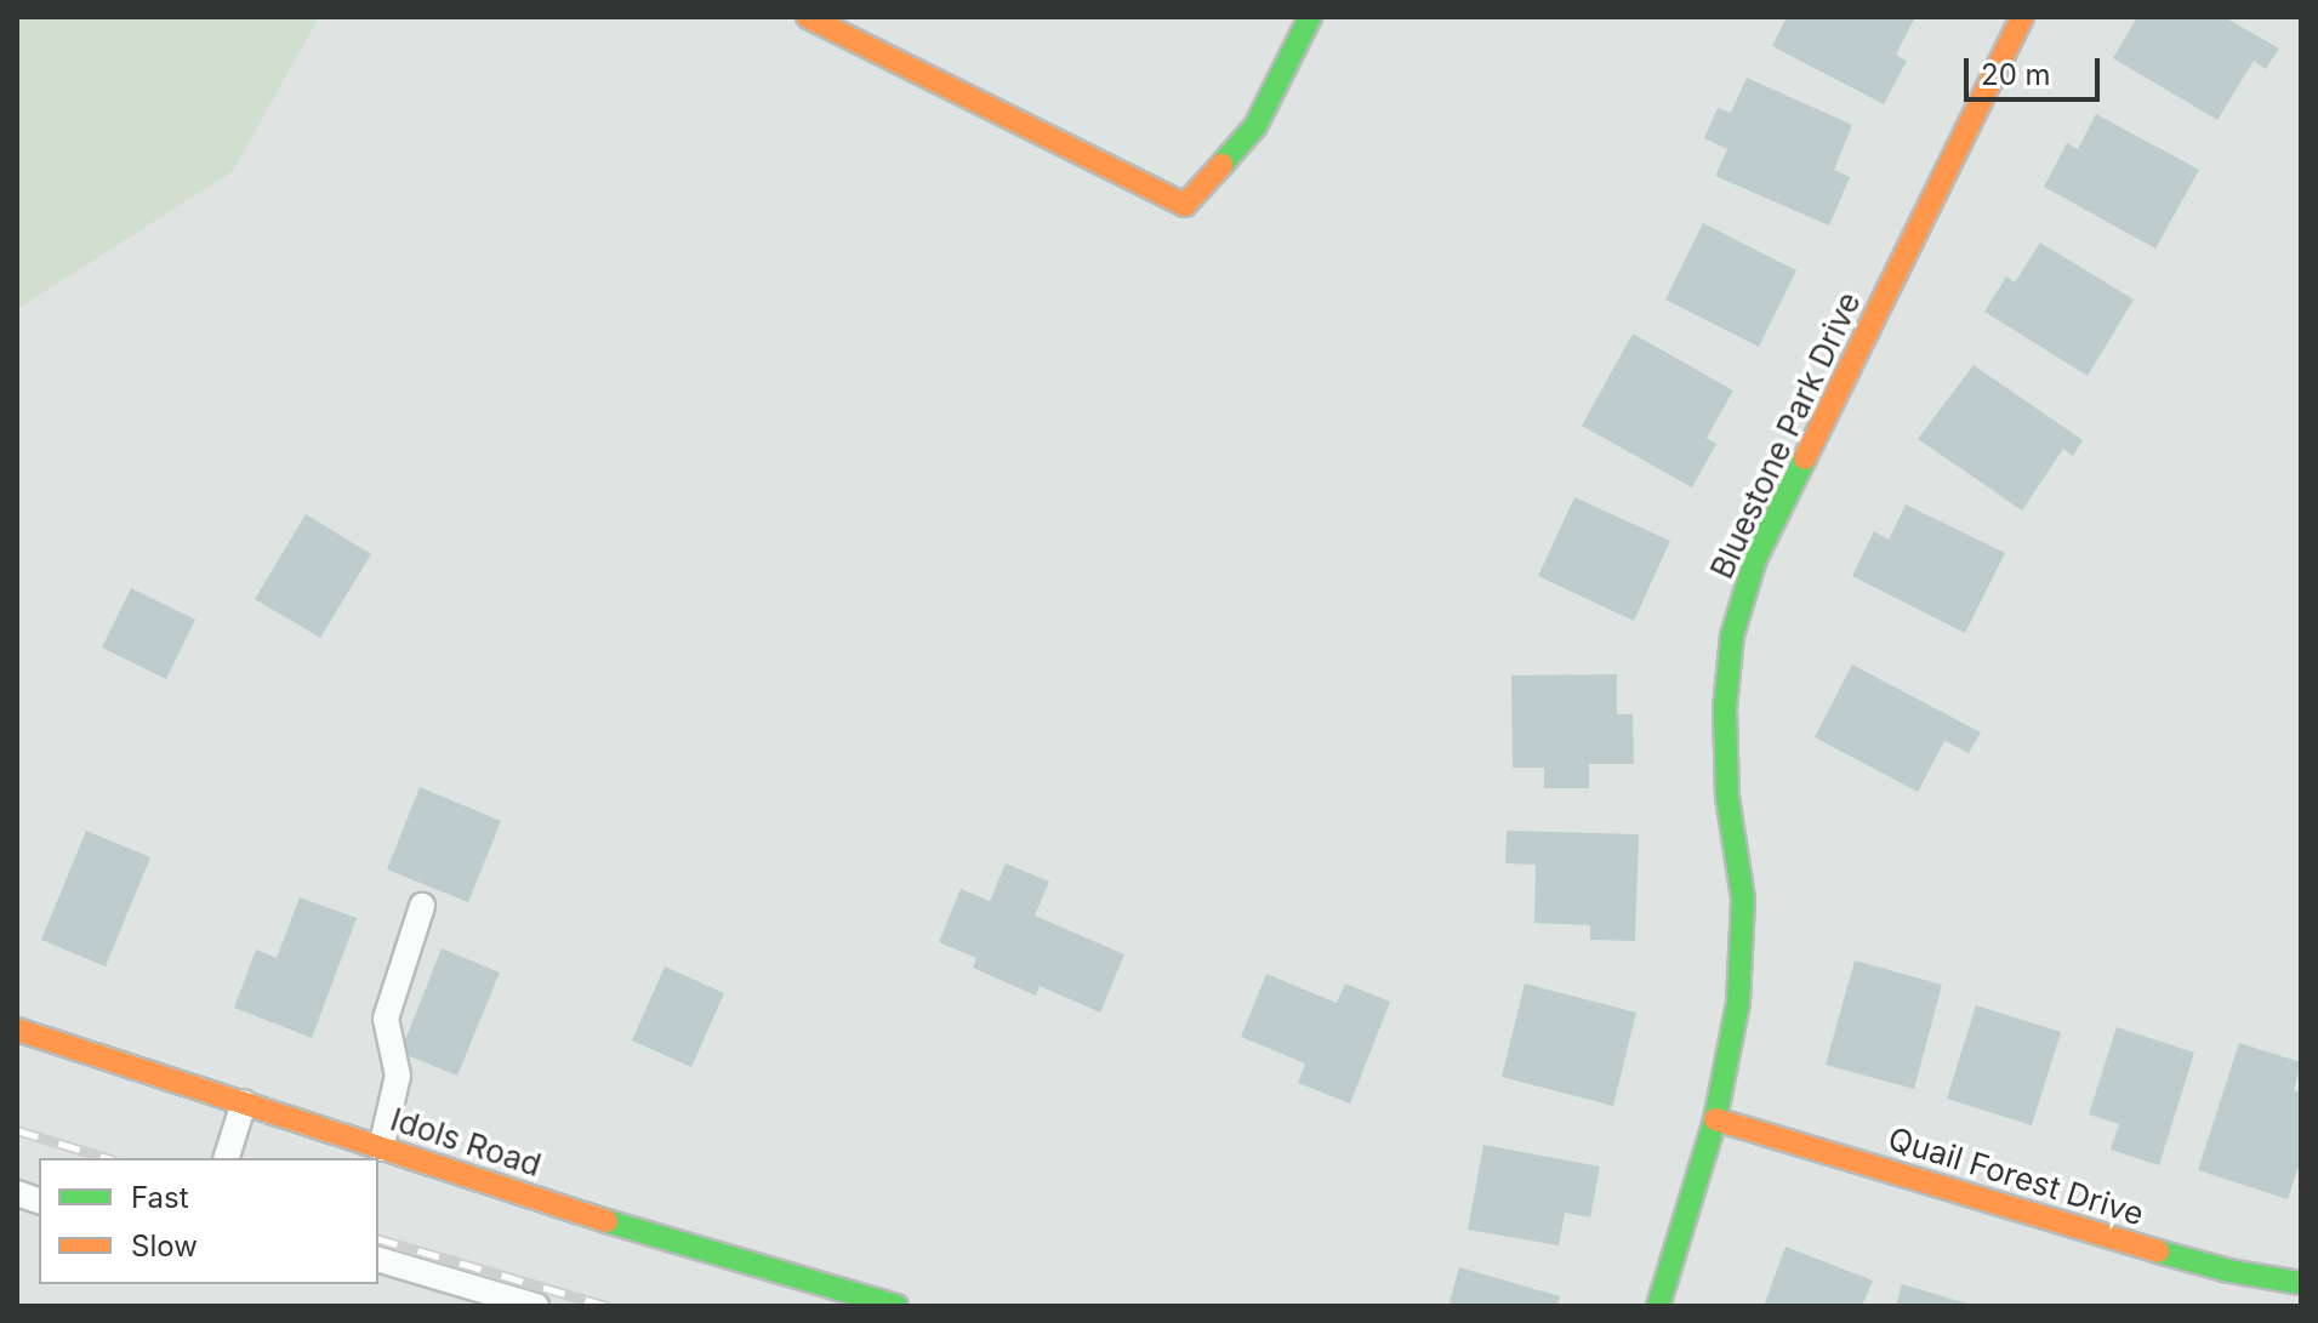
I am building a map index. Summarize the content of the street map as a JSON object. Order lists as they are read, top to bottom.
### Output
{
  "streets": {
    "street": ["Bluestone Park Drive", "Idols Road", "Quail Forest Drive"]
  },
  "crossings": [
    ["Bluestone Park Drive", "Quail Forest Drive"]
  ],
  "legend": ["Fast", "Slow"],
  "scale_bar": "20 m"
}
